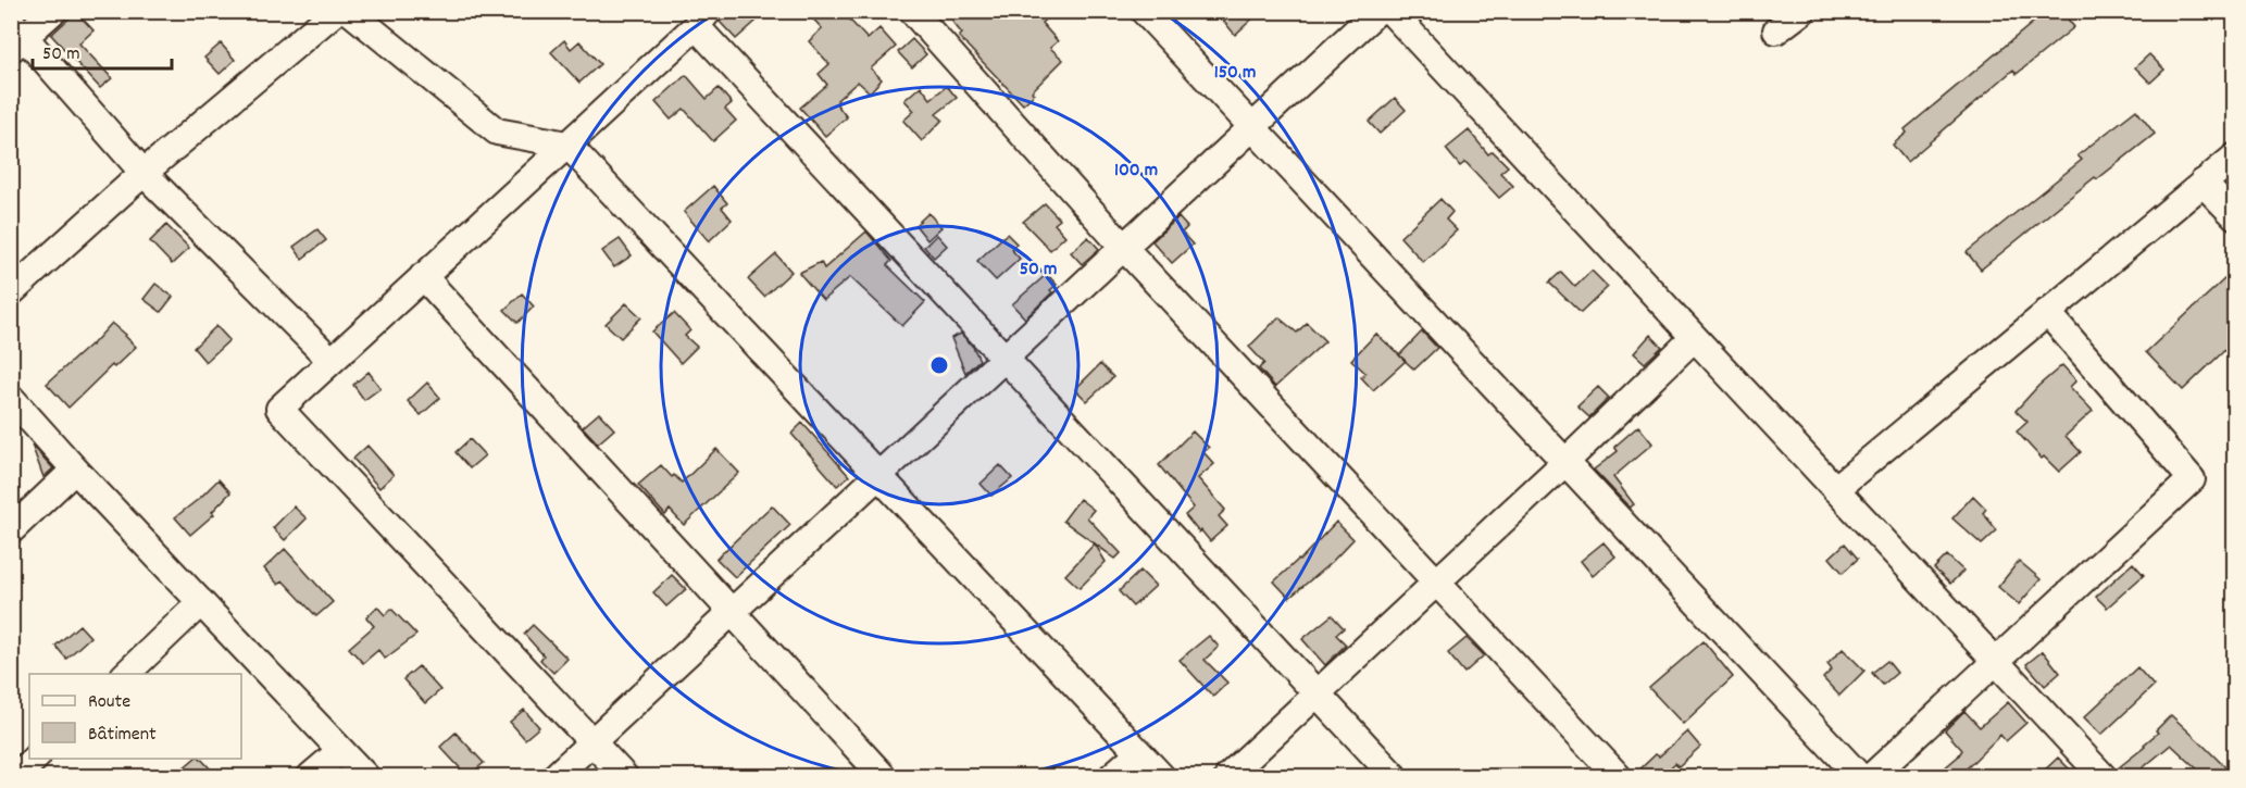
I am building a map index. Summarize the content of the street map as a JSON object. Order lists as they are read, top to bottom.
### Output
{
  "legend": ["Route", "Bâtiment"],
  "scale_bar": "50 m",
  "rings": ["150 m", "100 m", "50 m"]
}
